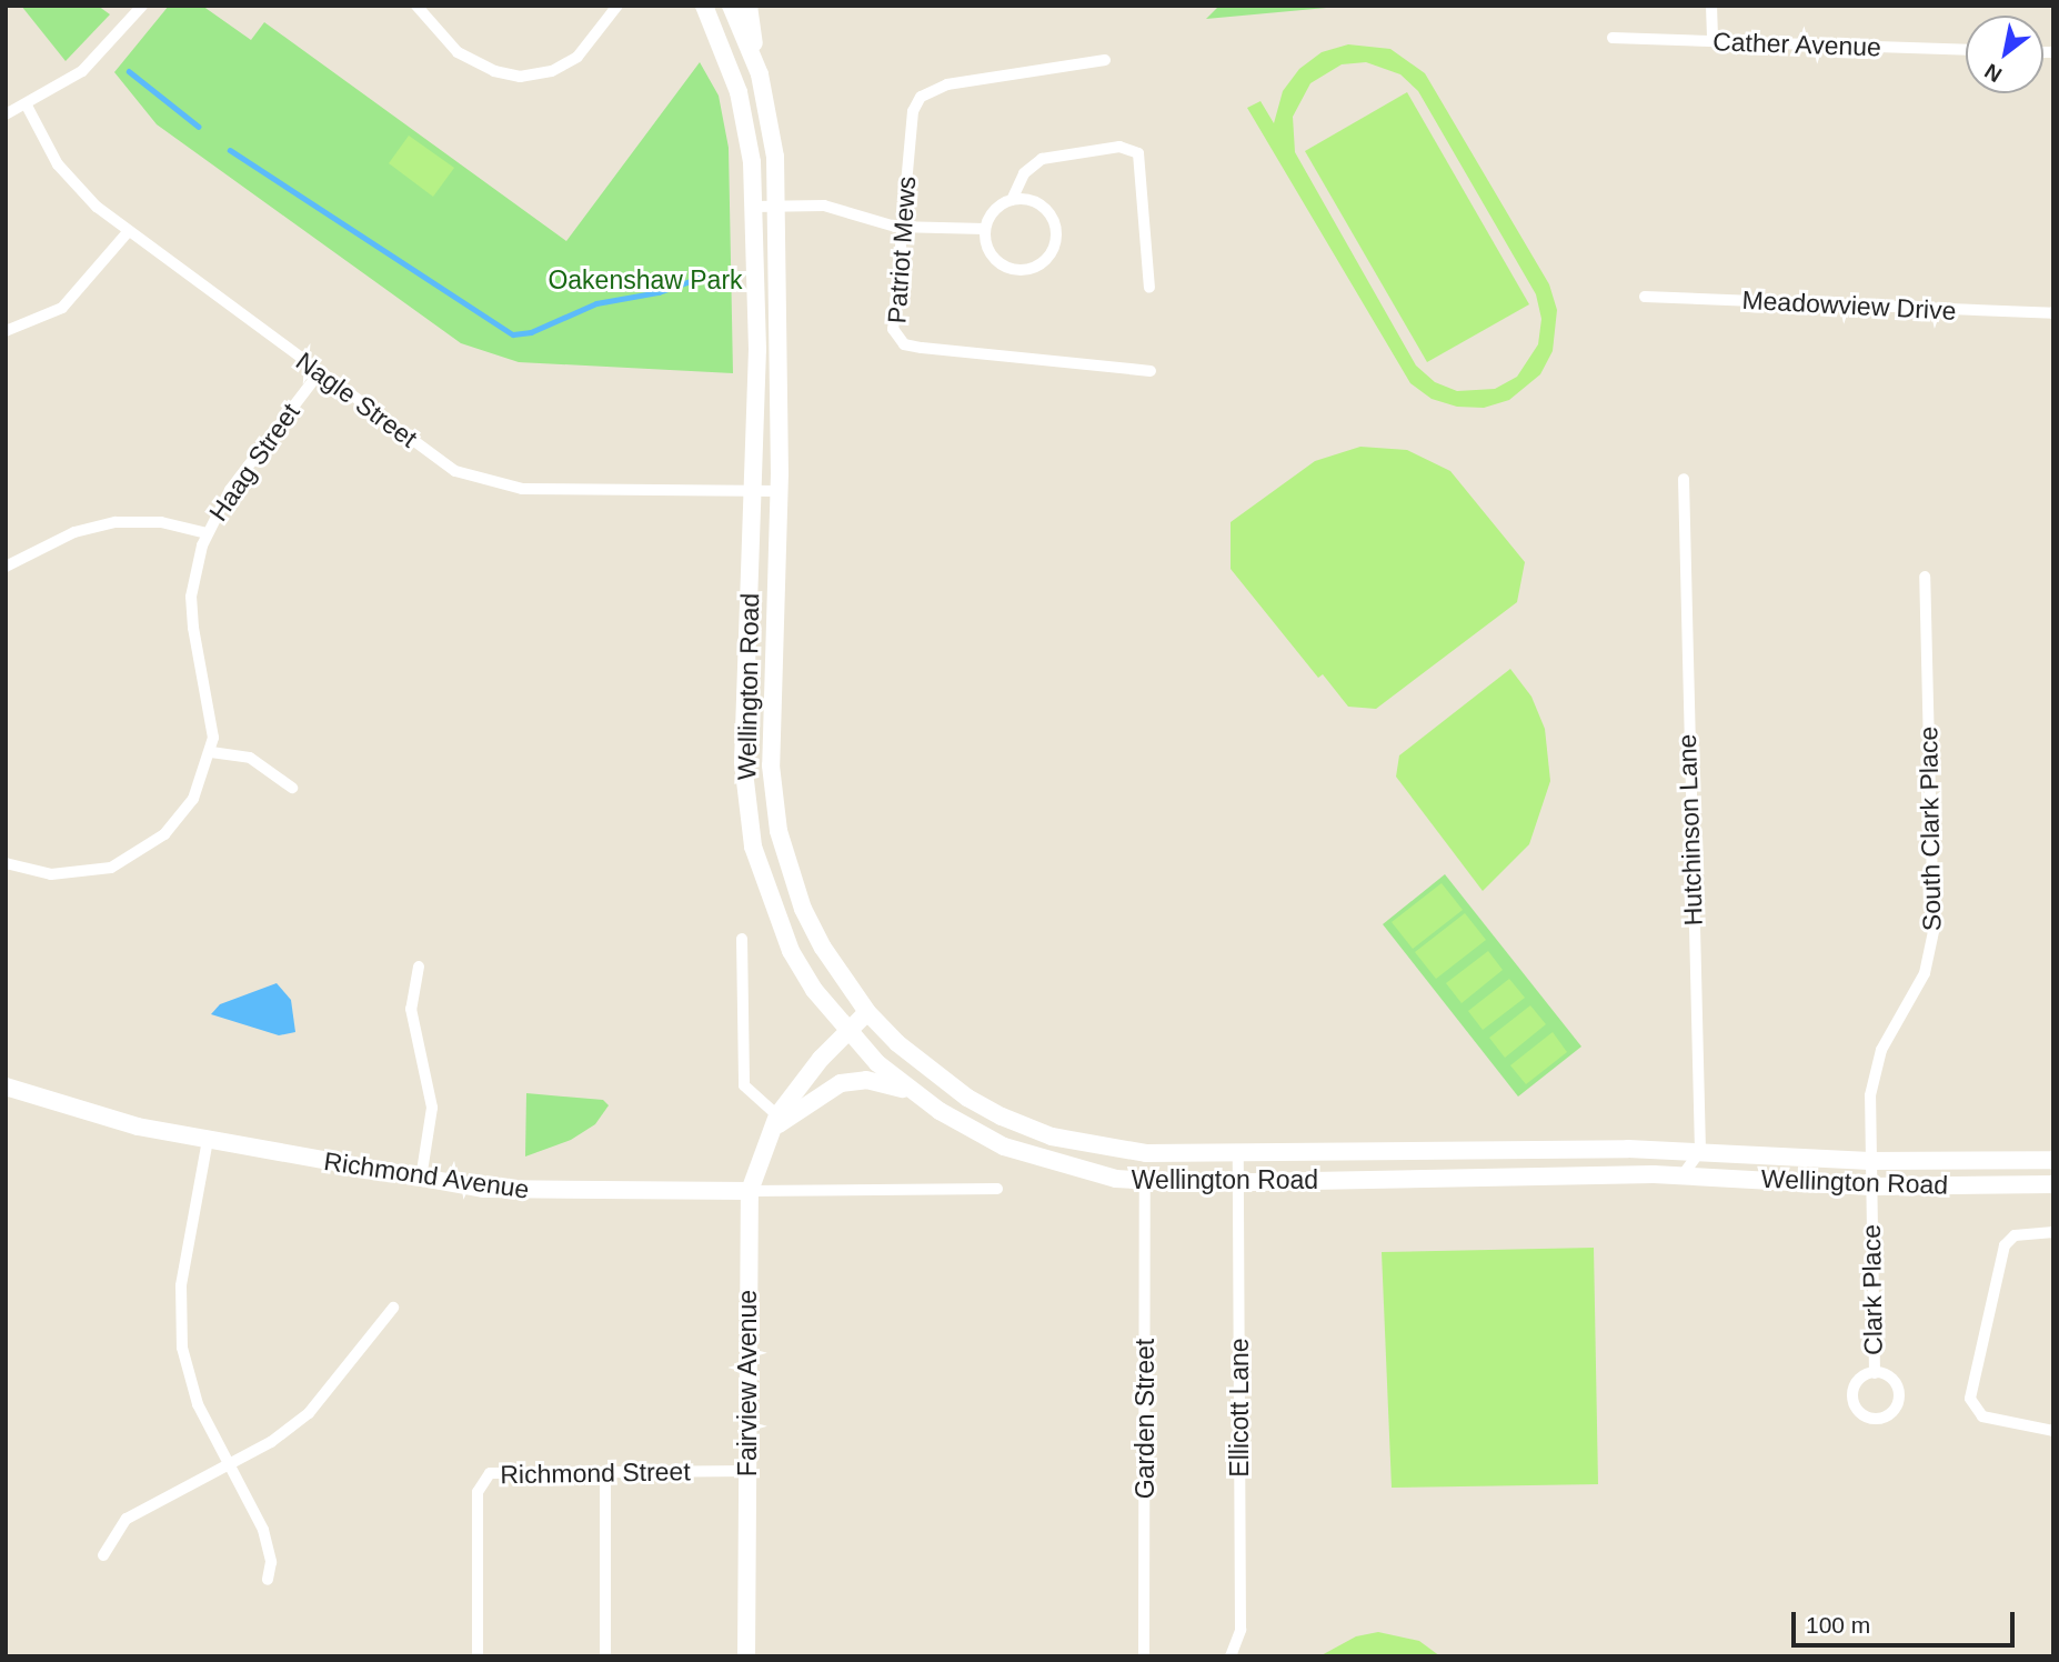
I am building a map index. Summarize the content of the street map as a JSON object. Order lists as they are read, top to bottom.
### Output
{
  "streets": {
    "main road": ["Wellington Road", "Richmond Avenue", "Fairview Avenue"],
    "street": [
      "Cather Avenue",
      "Patriot Mews",
      "Meadowview Drive",
      "Nagle Street",
      "Haag Street",
      "South Clark Place",
      "Hutchinson Lane",
      "Clark Place",
      "Ellicott Lane",
      "Garden Street",
      "Richmond Street"
    ]
  },
  "crossings": [
    ["Nagle Street", "Haag Street"],
    ["Nagle Street", "Wellington Road"],
    ["Wellington Road", "South Clark Place"],
    ["Wellington Road", "Hutchinson Lane"],
    ["Wellington Road", "Clark Place"],
    ["Wellington Road", "Fairview Avenue"],
    ["Wellington Road", "Ellicott Lane"],
    ["Wellington Road", "Garden Street"],
    ["South Clark Place", "Clark Place"],
    ["Richmond Avenue", "Fairview Avenue"],
    ["Fairview Avenue", "Richmond Street"]
  ],
  "parks": ["Oakenshaw Park"],
  "scale_bar": "100 m",
  "north": "bottom left"
}
